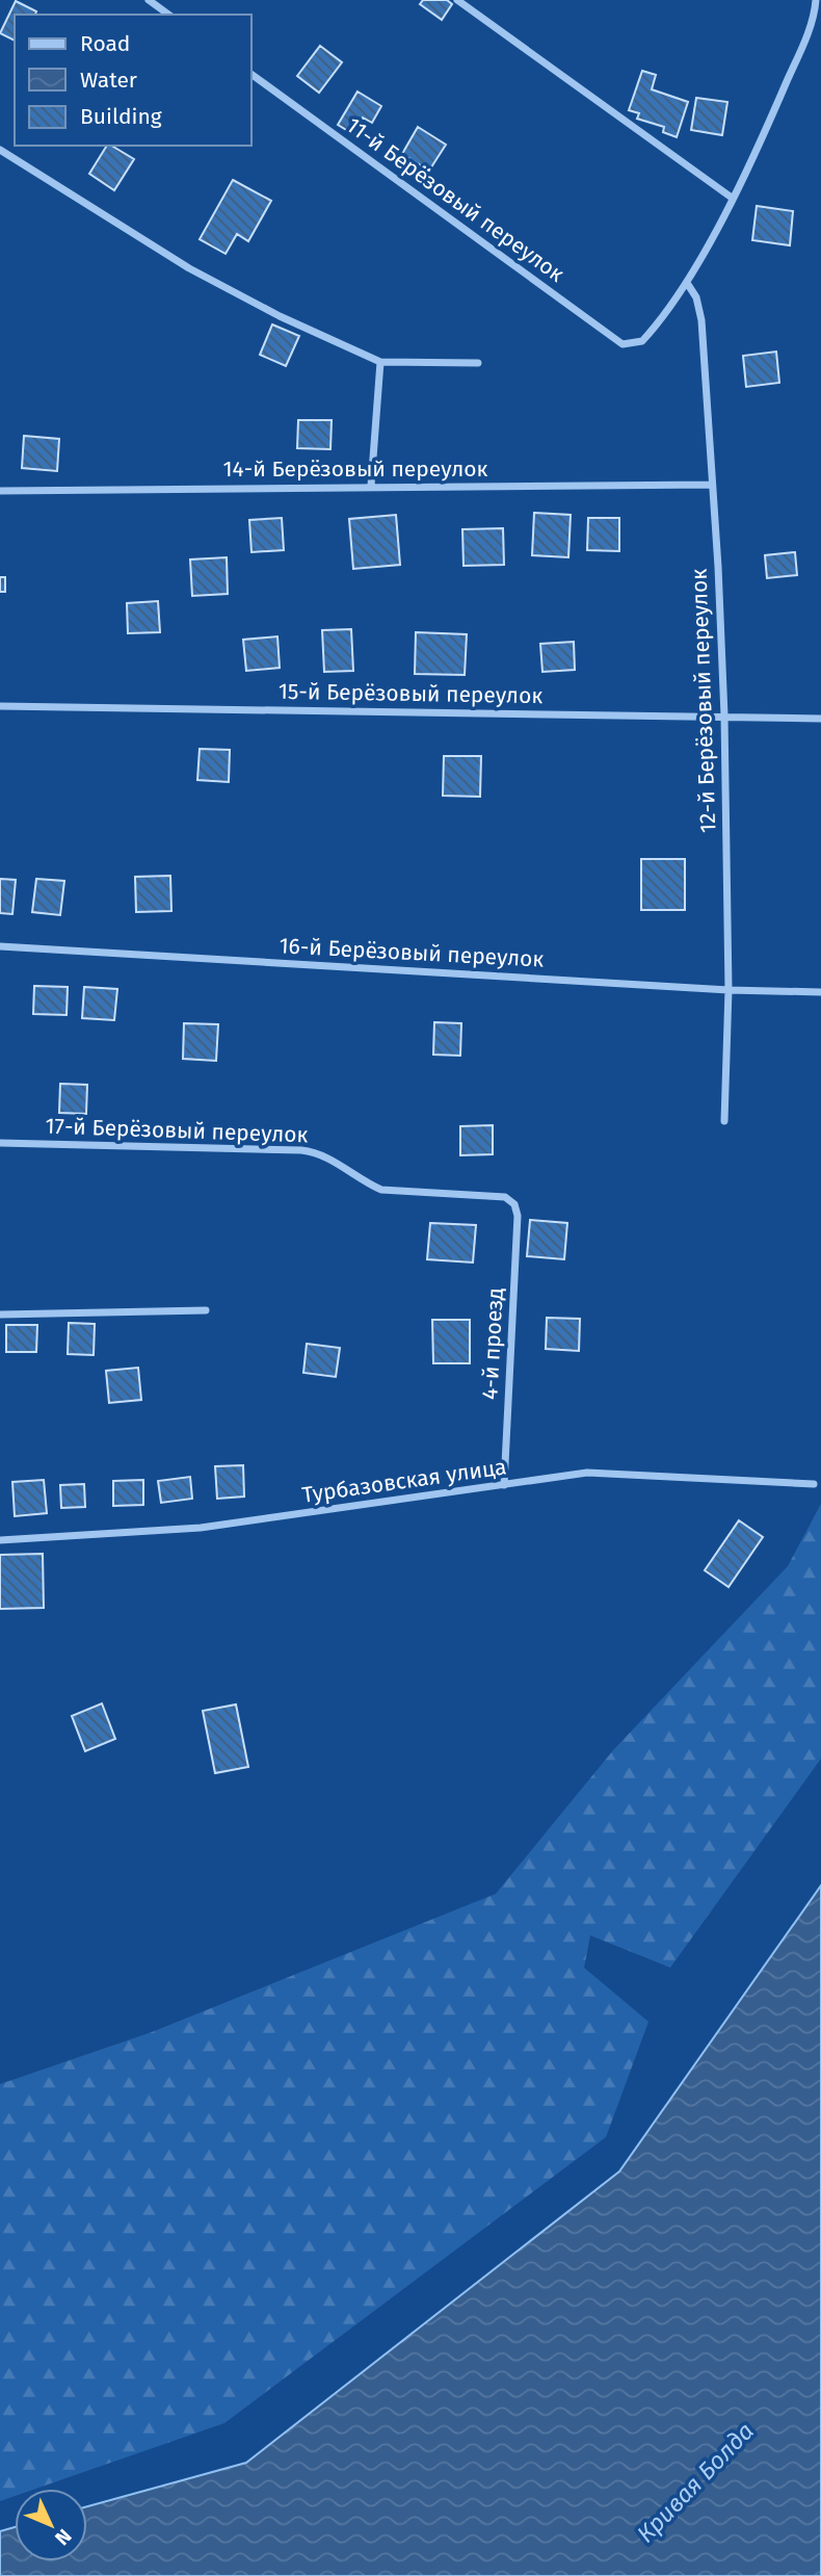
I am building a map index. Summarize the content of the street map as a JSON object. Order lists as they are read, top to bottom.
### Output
{
  "streets": {
    "street": [
      "11-й Берёзовый переулок",
      "14-й Берёзовый переулок",
      "15-й Берёзовый переулок",
      "12-й Берёзовый переулок",
      "16-й Берёзовый переулок",
      "17-й Берёзовый переулок",
      "4-й проезд",
      "Турбазовская улица"
    ]
  },
  "crossings": [
    ["11-й Берёзовый переулок", "12-й Берёзовый переулок"],
    ["14-й Берёзовый переулок", "12-й Берёзовый переулок"],
    ["15-й Берёзовый переулок", "12-й Берёзовый переулок"],
    ["12-й Берёзовый переулок", "16-й Берёзовый переулок"],
    ["17-й Берёзовый переулок", "4-й проезд"],
    ["4-й проезд", "Турбазовская улица"]
  ],
  "water": ["Кривая Болда"],
  "legend": ["Road", "Water", "Building"],
  "north": "bottom right"
}
